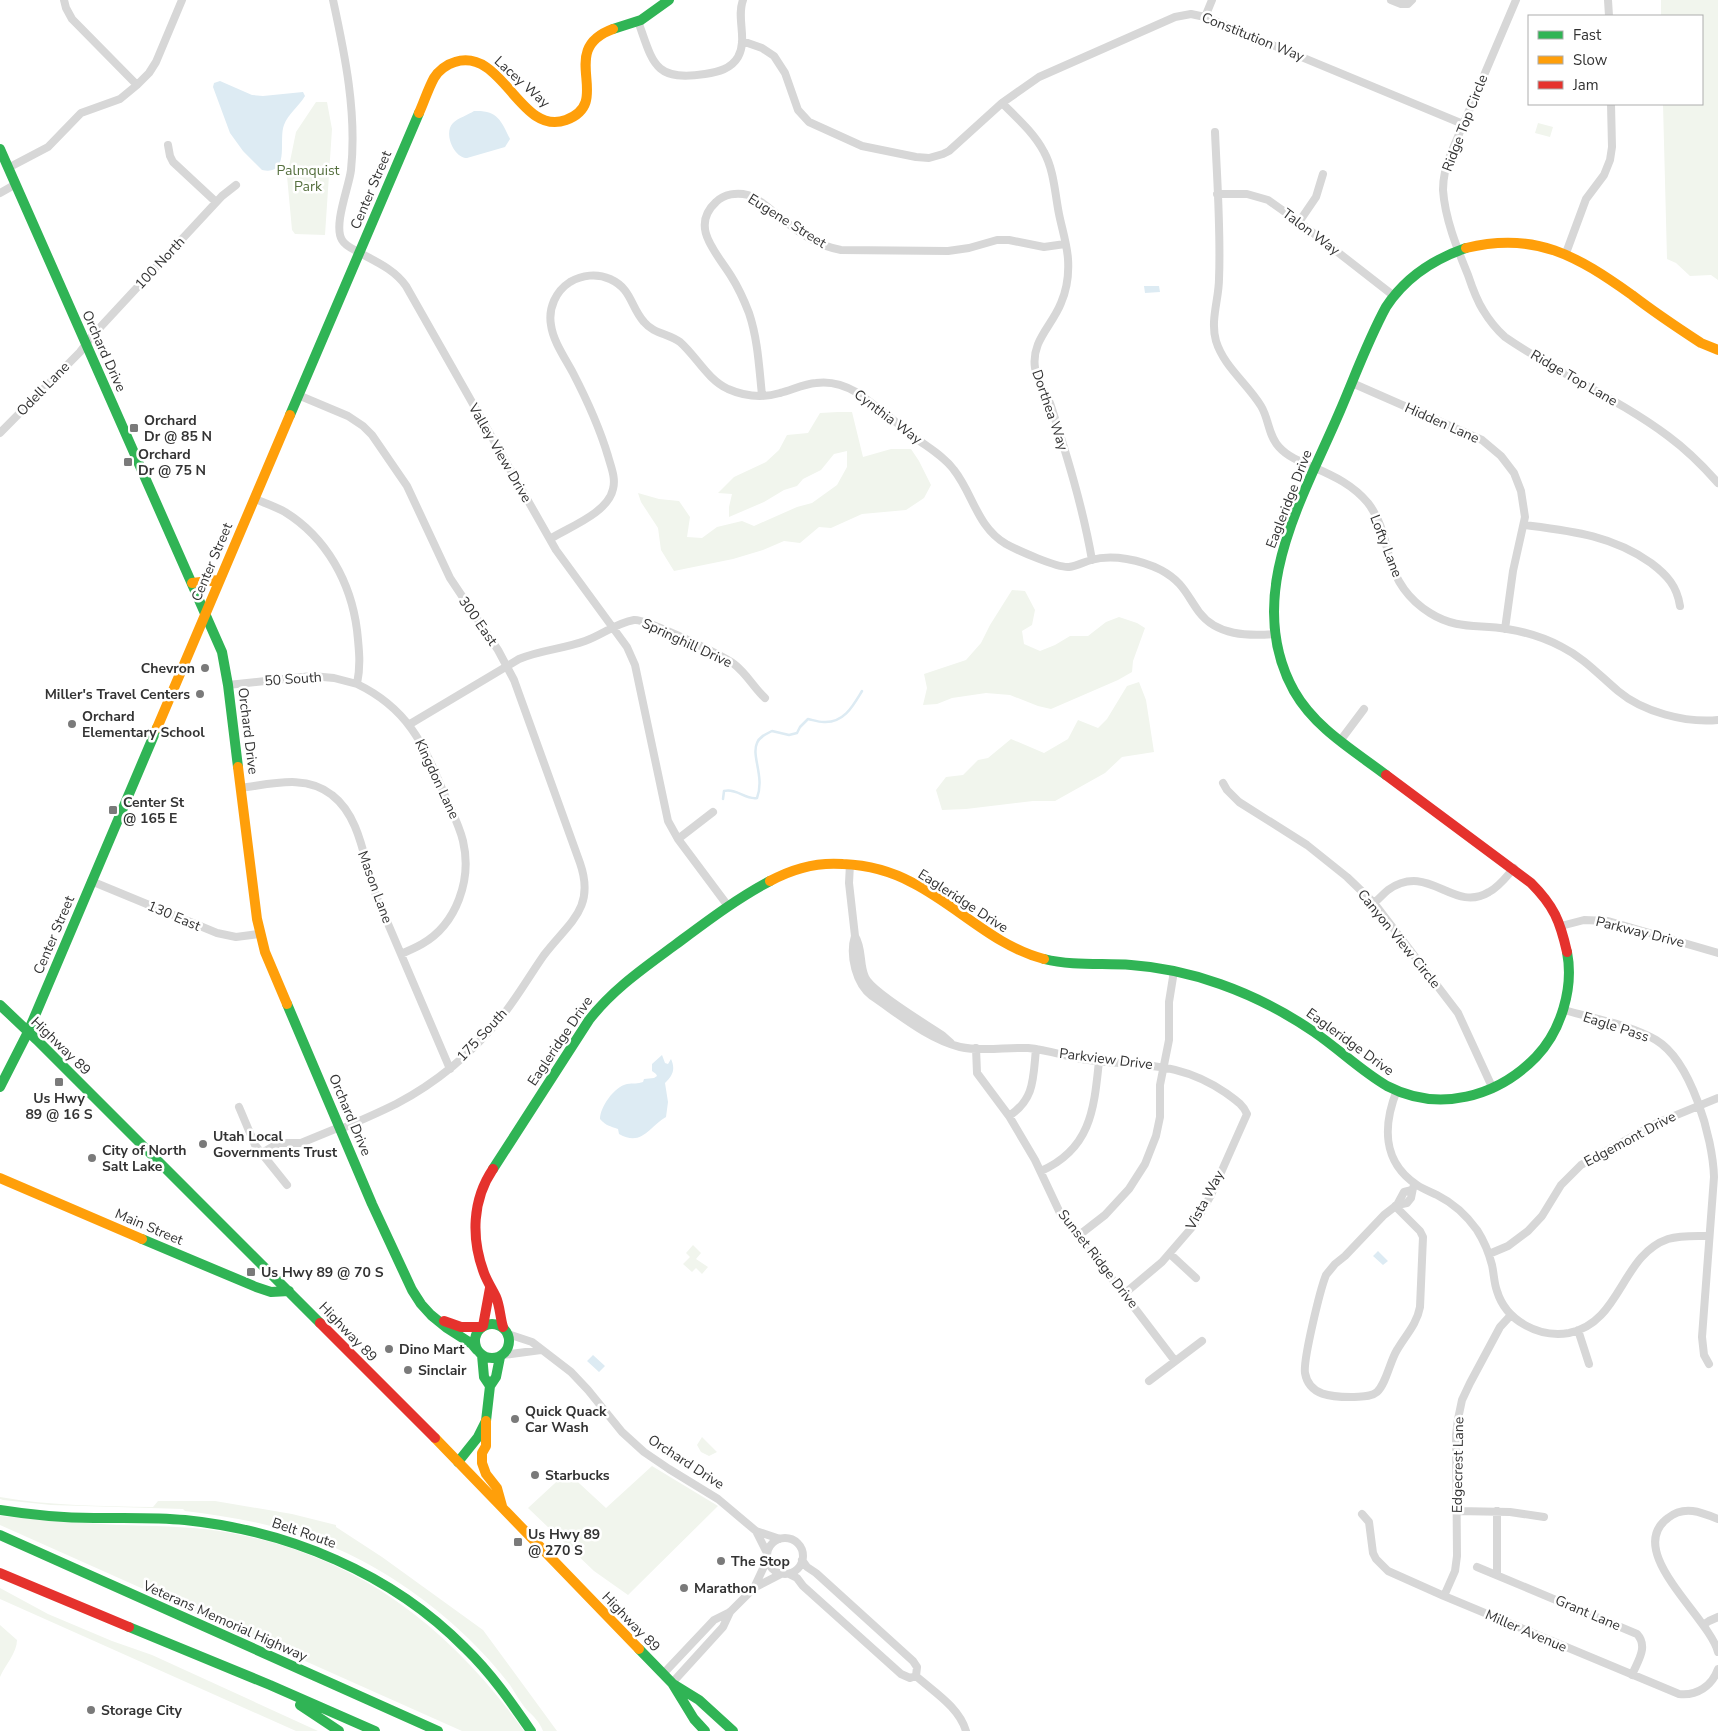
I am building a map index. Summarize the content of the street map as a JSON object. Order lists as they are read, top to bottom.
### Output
{
  "streets": {
    "main road": [
      "Lacey Way",
      "Center Street",
      "Orchard Drive",
      "Eagleridge Drive",
      "Highway 89",
      "Main Street",
      "Belt Route",
      "Veterans Memorial Highway"
    ],
    "street": [
      "Constitution Way",
      "Ridge Top Circle",
      "Eugene Street",
      "Talon Way",
      "100 North",
      "Ridge Top Lane",
      "Odell Lane",
      "Dorthea Way",
      "Cynthia Way",
      "Hidden Lane",
      "Valley View Drive",
      "Lofty Lane",
      "300 East",
      "Springhill Drive",
      "50 South",
      "Kingdon Lane",
      "Mason Lane",
      "130 East",
      "Parkway Drive",
      "Canyon View Circle",
      "Eagle Pass",
      "175 South",
      "Parkview Drive",
      "Edgemont Drive",
      "Vista Way",
      "Sunset Ridge Drive",
      "Edgecrest Lane",
      "Grant Lane",
      "Miller Avenue"
    ]
  },
  "crossings": [
    ["Constitution Way", "Ridge Top Circle"],
    ["Constitution Way", "Dorthea Way"],
    ["Lacey Way", "Center Street"],
    ["Ridge Top Circle", "Ridge Top Lane"],
    ["Ridge Top Circle", "Eagleridge Drive"],
    ["Center Street", "Orchard Drive"],
    ["Center Street", "Valley View Drive"],
    ["Center Street", "300 East"],
    ["Center Street", "130 East"],
    ["Center Street", "Highway 89"],
    ["Eugene Street", "Dorthea Way"],
    ["Eugene Street", "Cynthia Way"],
    ["Talon Way", "Eagleridge Drive"],
    ["Talon Way", "Lofty Lane"],
    ["100 North", "Orchard Drive"],
    ["100 North", "Odell Lane"],
    ["Orchard Drive", "Odell Lane"],
    ["Orchard Drive", "Eagleridge Drive"],
    ["Orchard Drive", "50 South"],
    ["Orchard Drive", "Mason Lane"],
    ["Orchard Drive", "130 East"],
    ["Orchard Drive", "175 South"],
    ["Ridge Top Lane", "Eagleridge Drive"],
    ["Dorthea Way", "Cynthia Way"],
    ["Cynthia Way", "Valley View Drive"],
    ["Cynthia Way", "Eagleridge Drive"],
    ["Hidden Lane", "Eagleridge Drive"],
    ["Hidden Lane", "Lofty Lane"],
    ["Valley View Drive", "Eagleridge Drive"],
    ["Valley View Drive", "Springhill Drive"],
    ["Eagleridge Drive", "Lofty Lane"],
    ["Eagleridge Drive", "Parkway Drive"],
    ["Eagleridge Drive", "Canyon View Circle"],
    ["Eagleridge Drive", "Eagle Pass"],
    ["Eagleridge Drive", "Parkview Drive"],
    ["300 East", "Springhill Drive"],
    ["300 East", "175 South"],
    ["Springhill Drive", "Kingdon Lane"],
    ["50 South", "Kingdon Lane"],
    ["Kingdon Lane", "Mason Lane"],
    ["Mason Lane", "175 South"],
    ["Eagle Pass", "Edgemont Drive"],
    ["Highway 89", "Main Street"],
    ["Parkview Drive", "Vista Way"],
    ["Parkview Drive", "Sunset Ridge Drive"],
    ["Vista Way", "Sunset Ridge Drive"],
    ["Edgecrest Lane", "Miller Avenue"],
    ["Grant Lane", "Miller Avenue"]
  ],
  "parks": ["Palmquist Park"],
  "places": {
    "transit": [
      "Orchard Dr @ 85 N",
      "Orchard Dr @ 75 N",
      "Center St @ 165 E",
      "Us Hwy 89 @ 16 S",
      "Us Hwy 89 @ 70 S",
      "Us Hwy 89 @ 270 S"
    ],
    "other": [
      "Chevron",
      "Miller's Travel Centers",
      "Orchard Elementary School",
      "Utah Local Governments Trust",
      "City of North Salt Lake",
      "Dino Mart",
      "Sinclair",
      "Quick Quack Car Wash",
      "Starbucks",
      "The Stop",
      "Marathon",
      "Storage City"
    ]
  },
  "legend": ["Fast", "Slow", "Jam"]
}
